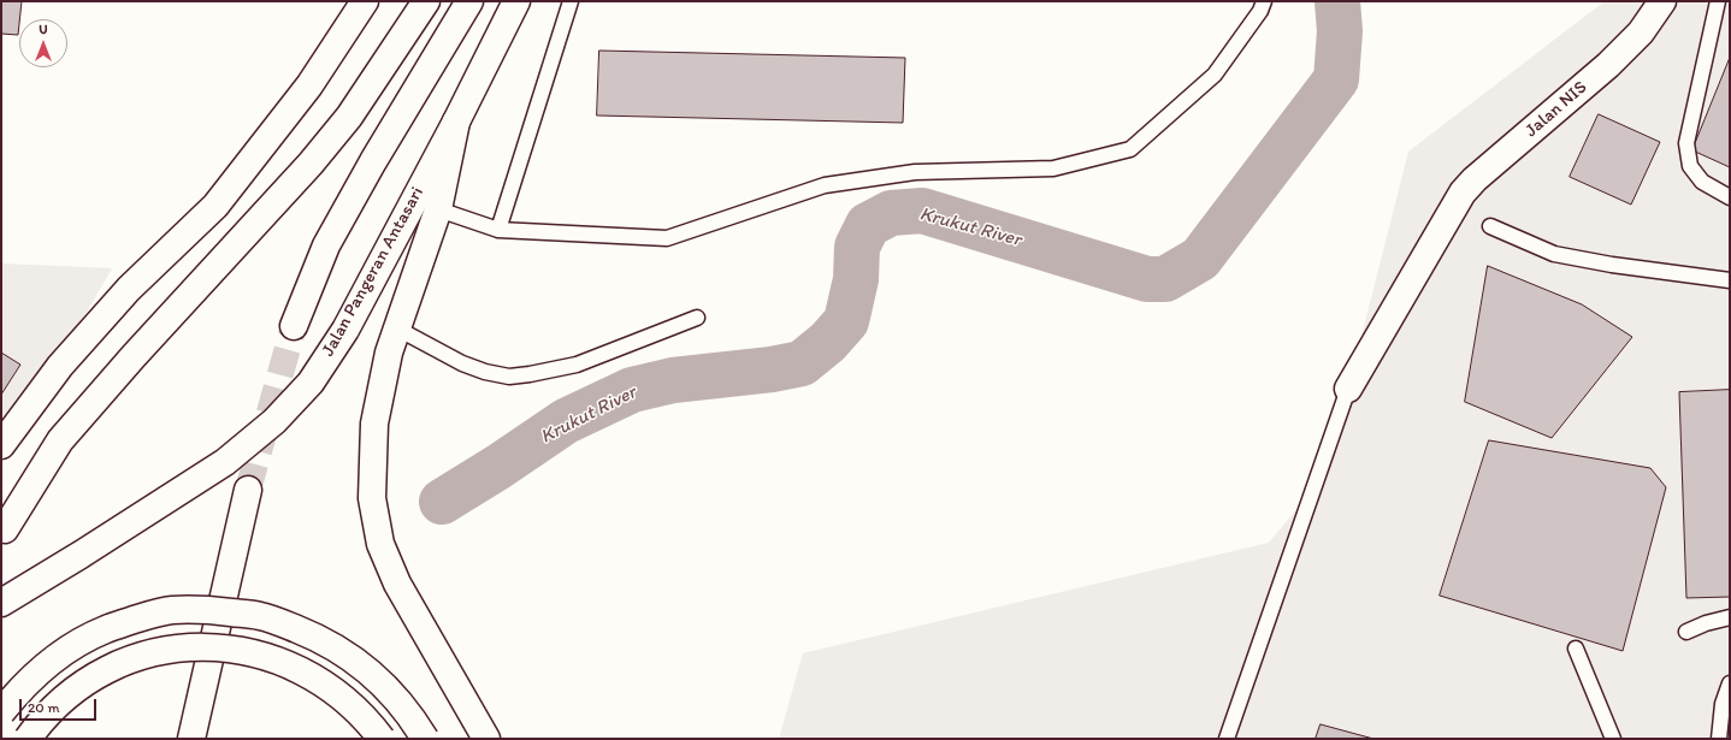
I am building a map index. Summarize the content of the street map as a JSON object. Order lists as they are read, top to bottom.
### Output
{
  "streets": {
    "main road": ["Jalan NIS", "Jalan Pangeran Antasari"]
  },
  "water": ["Krukut River"],
  "scale_bar": "20 m",
  "north": "top"
}
